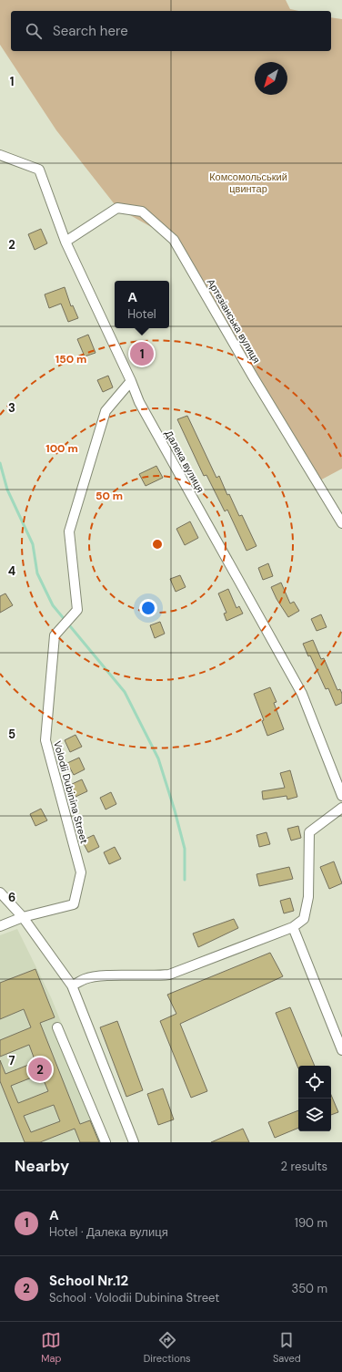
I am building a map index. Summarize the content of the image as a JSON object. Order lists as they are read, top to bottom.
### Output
{
  "streets": {
    "street": ["Артезіанська вулиця", "Далека вулиця", "Volodii Dubinina Street"]
  },
  "crossings": [
    ["Артезіанська вулиця", "Далека вулиця"],
    ["Далека вулиця", "Volodii Dubinina Street"]
  ],
  "parks": ["Комсомольський цвинтар"],
  "north": "bottom left",
  "page": {
    "search": "Search here",
    "popup": ["А", "Hotel"],
    "pins": ["1", "2"],
    "heading": ["Nearby", "2 results"],
    "list": [
      {
        "mark": "1",
        "name": "А",
        "note": "Hotel · Далека вулиця",
        "value": "190 m"
      },
      {
        "mark": "2",
        "name": "School Nr.12",
        "note": "School · Volodii Dubinina Street",
        "value": "350 m"
      }
    ],
    "nav": ["Map", "Directions", "Saved"]
  },
  "grid": {
    "rows": [
      "1",
      "2",
      "3",
      "4",
      "5",
      "6",
      "7"
    ]
  },
  "rings": ["150 m", "100 m", "50 m"]
}
